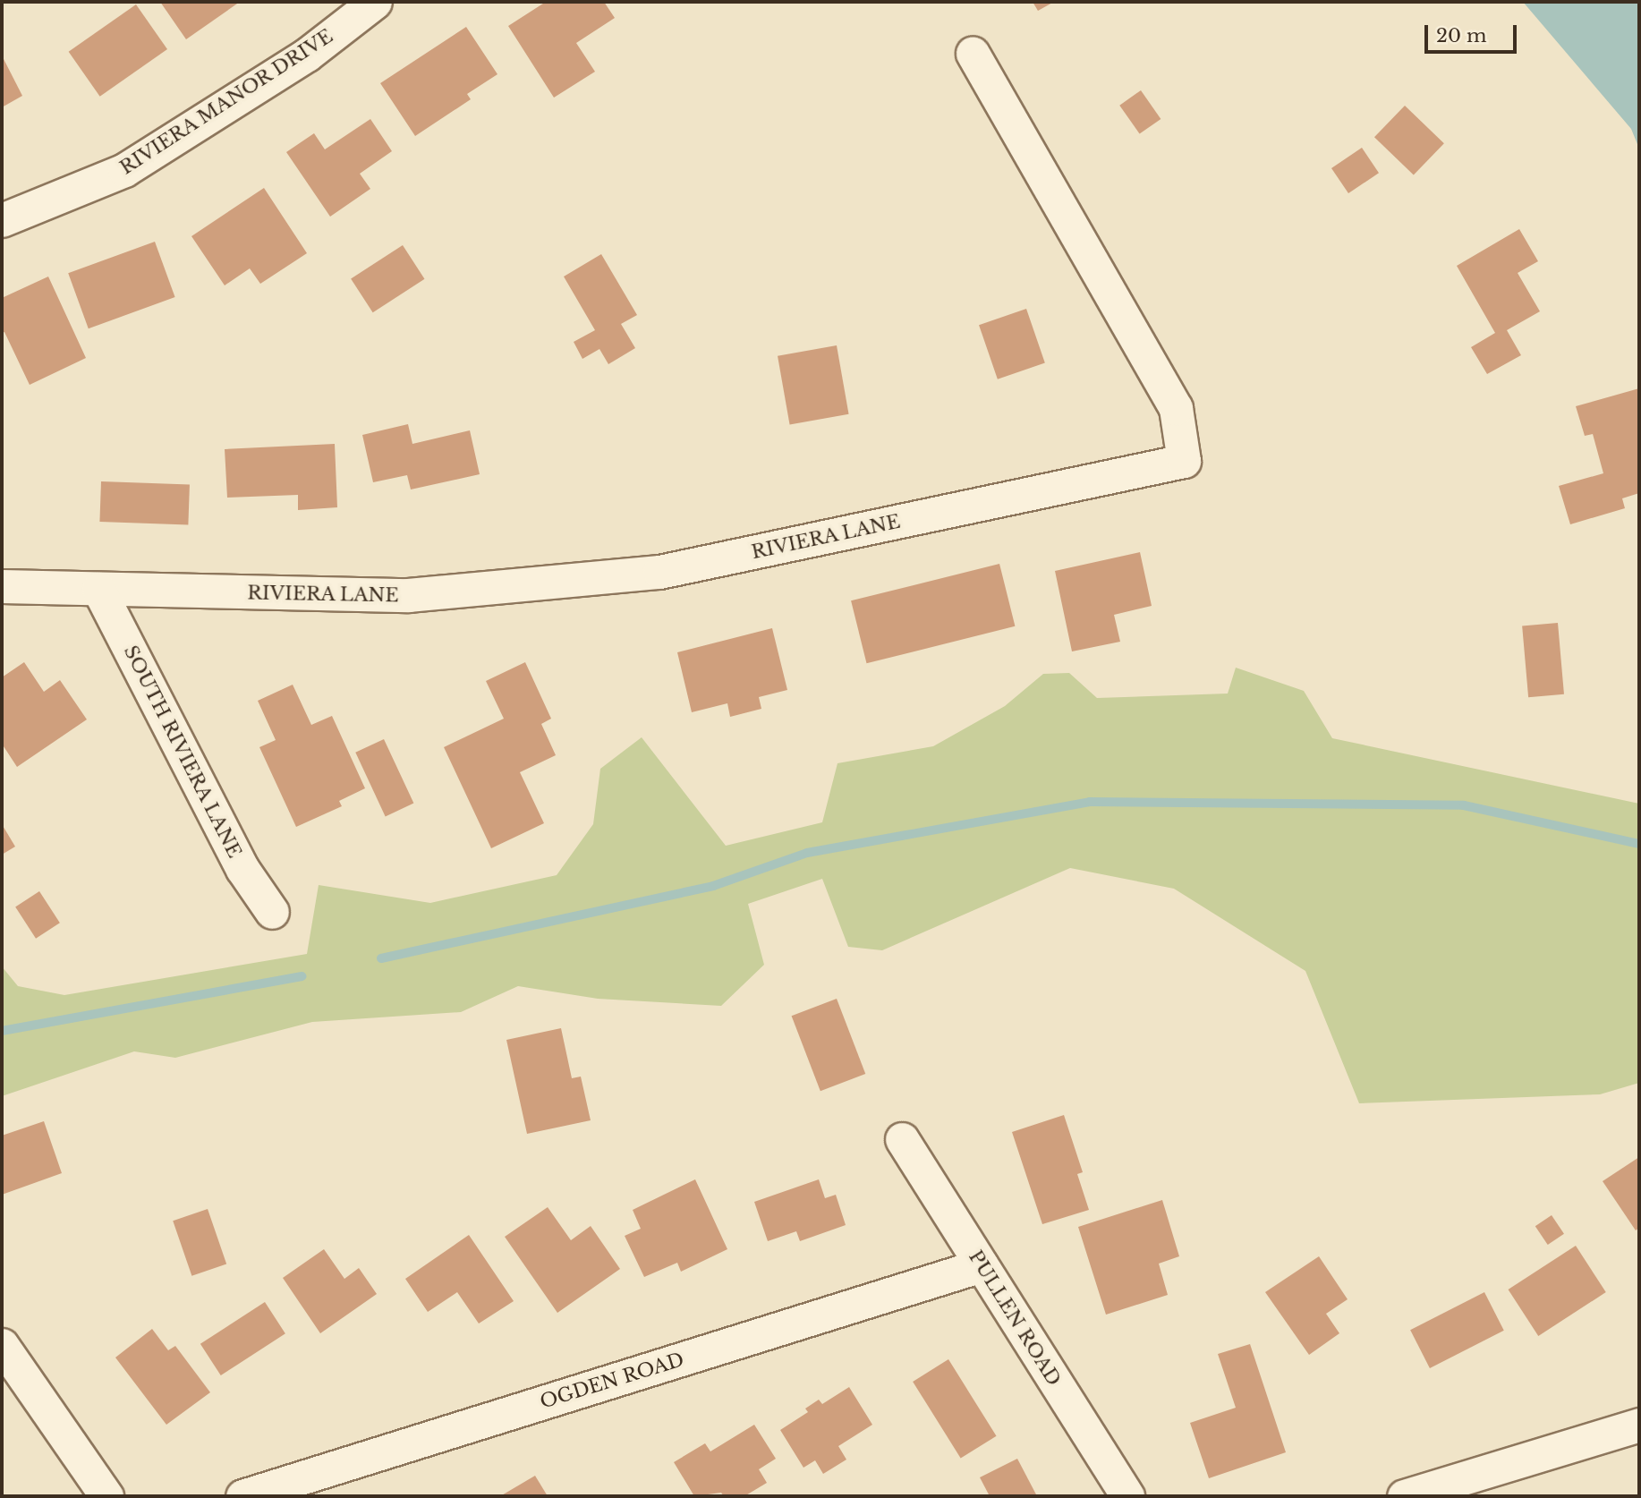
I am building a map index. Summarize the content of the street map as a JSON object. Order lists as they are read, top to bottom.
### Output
{
  "streets": {
    "street": [
      "RIVIERA MANOR DRIVE",
      "RIVIERA LANE",
      "SOUTH RIVIERA LANE",
      "PULLEN ROAD",
      "OGDEN ROAD"
    ]
  },
  "crossings": [
    ["RIVIERA LANE", "SOUTH RIVIERA LANE"],
    ["PULLEN ROAD", "OGDEN ROAD"]
  ],
  "scale_bar": "20 m"
}
